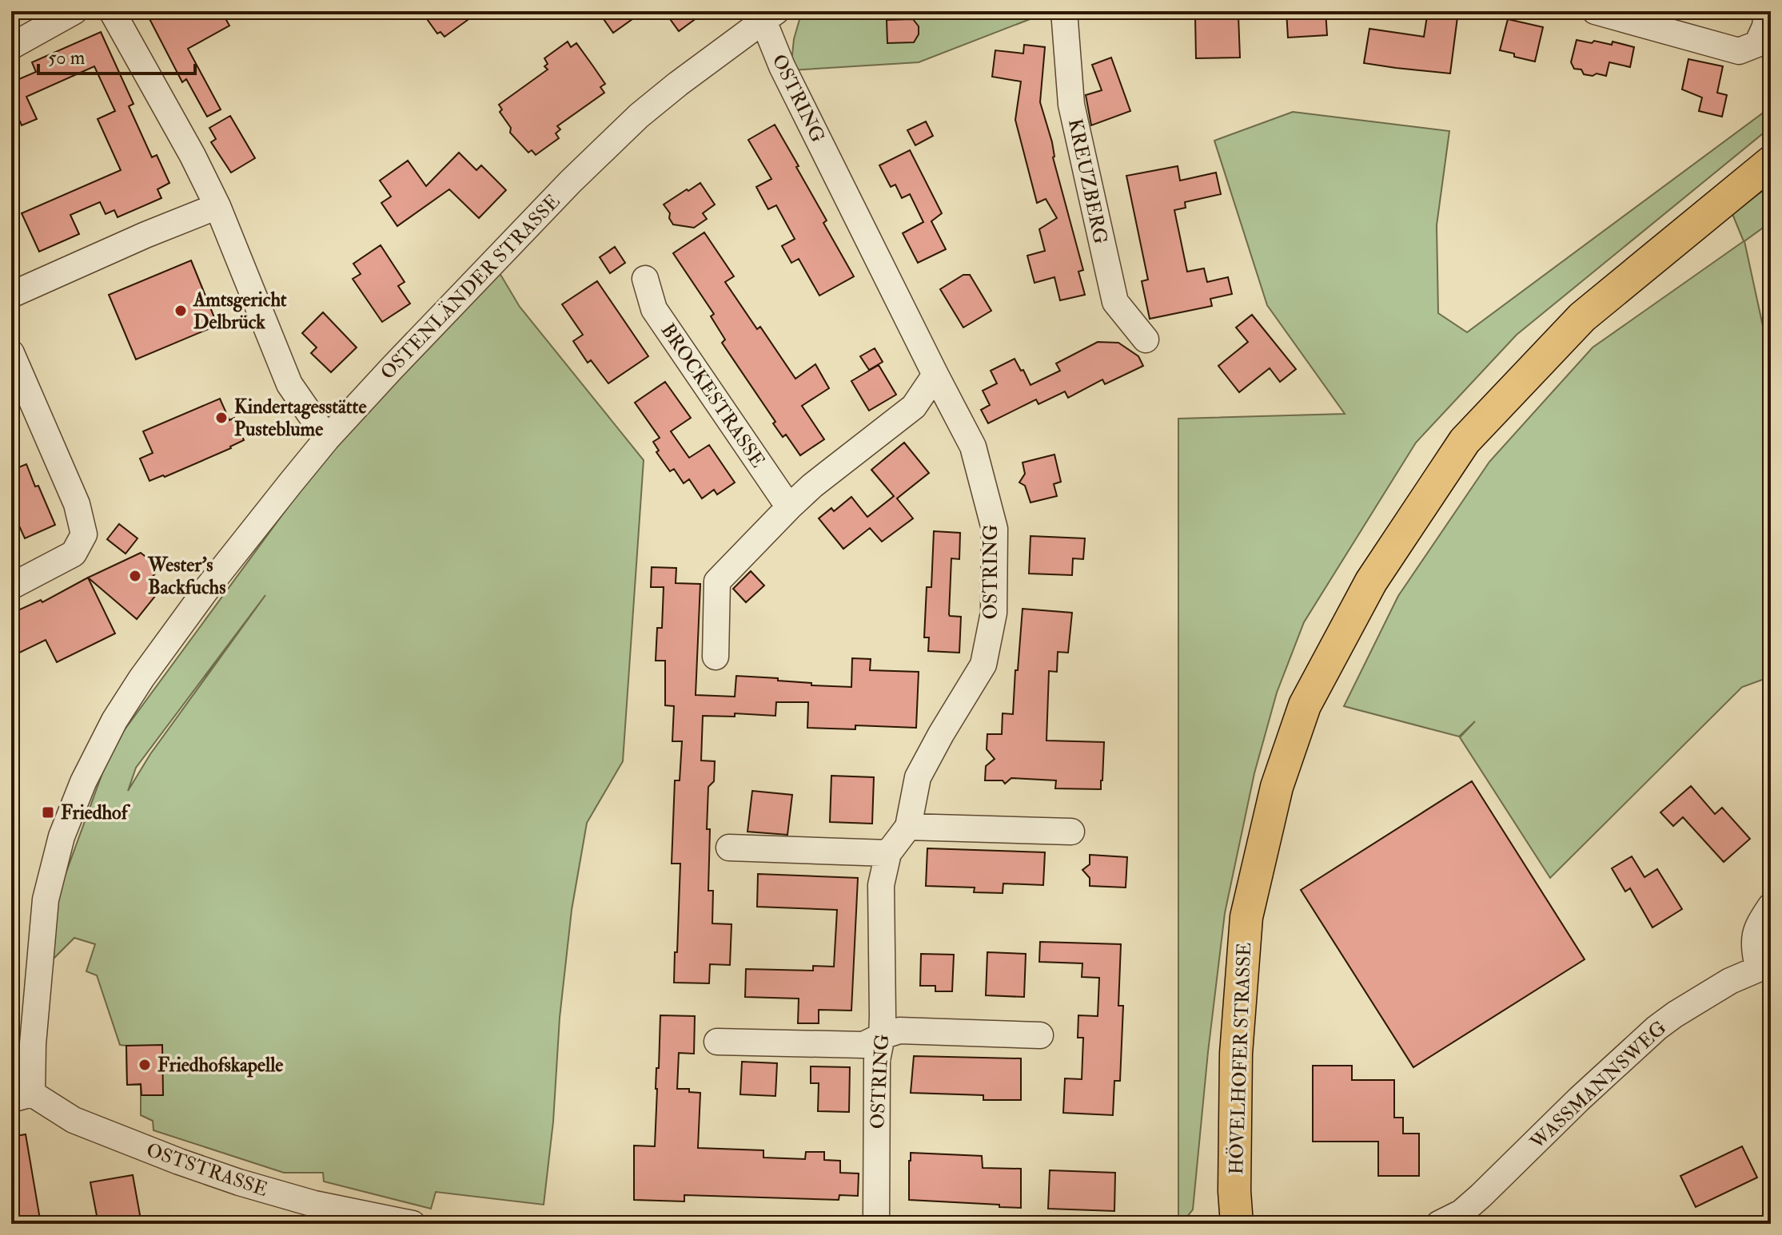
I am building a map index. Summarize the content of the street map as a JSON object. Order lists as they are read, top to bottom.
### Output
{
  "streets": {
    "main road": ["HÖVELHOFER STRASSE"],
    "street": [
      "OSTRING",
      "KREUZBERG",
      "OSTENLÄNDER STRASSE",
      "BROCKESTRASSE",
      "WASSMANNSWEG",
      "OSTSTRASSE"
    ]
  },
  "crossings": [
    ["OSTRING", "OSTENLÄNDER STRASSE"],
    ["OSTENLÄNDER STRASSE", "OSTSTRASSE"]
  ],
  "places": {
    "other": [
      "Amtsgericht Delbrück",
      "Kindertagesstätte Pusteblume",
      "Wester's Backfuchs",
      "Friedhofskapelle"
    ],
    "transit": ["Friedhof"]
  },
  "scale_bar": "50 m"
}
